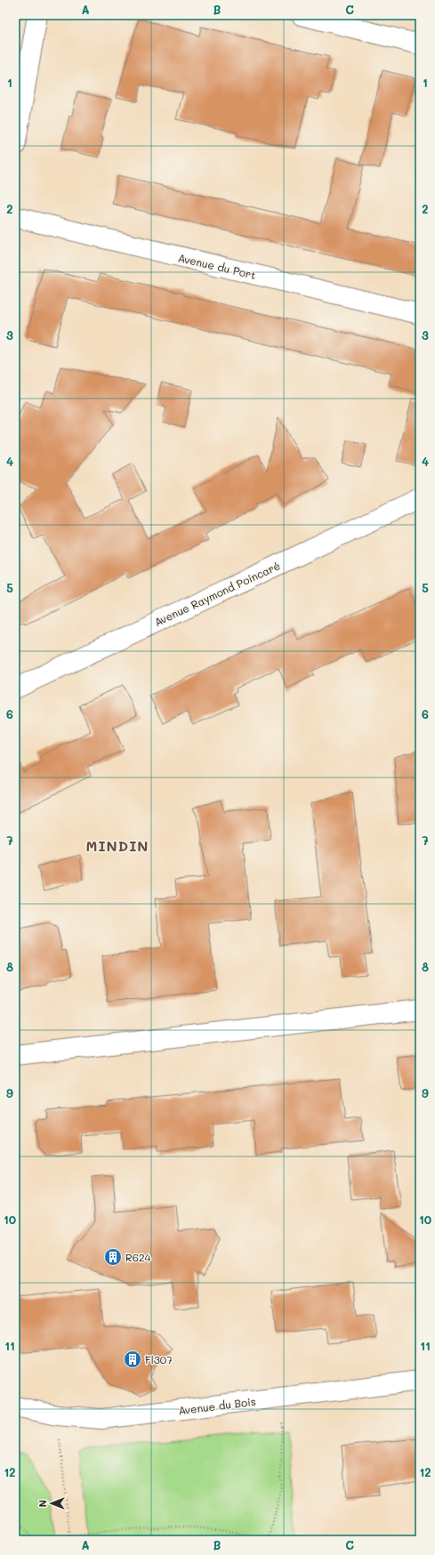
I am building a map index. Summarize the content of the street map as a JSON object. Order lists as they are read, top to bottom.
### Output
{
  "streets": {
    "street": ["Avenue du Port", "Avenue Raymond Poincaré", "Avenue du Bois"]
  },
  "districts": ["MINDIN"],
  "places": {
    "building": ["R624", "Fl307"]
  },
  "north": "left",
  "grid": {
    "columns": ["A", "B", "C"],
    "rows": [
      "1",
      "2",
      "3",
      "4",
      "5",
      "6",
      "7",
      "8",
      "9",
      "10",
      "11",
      "12"
    ]
  }
}
